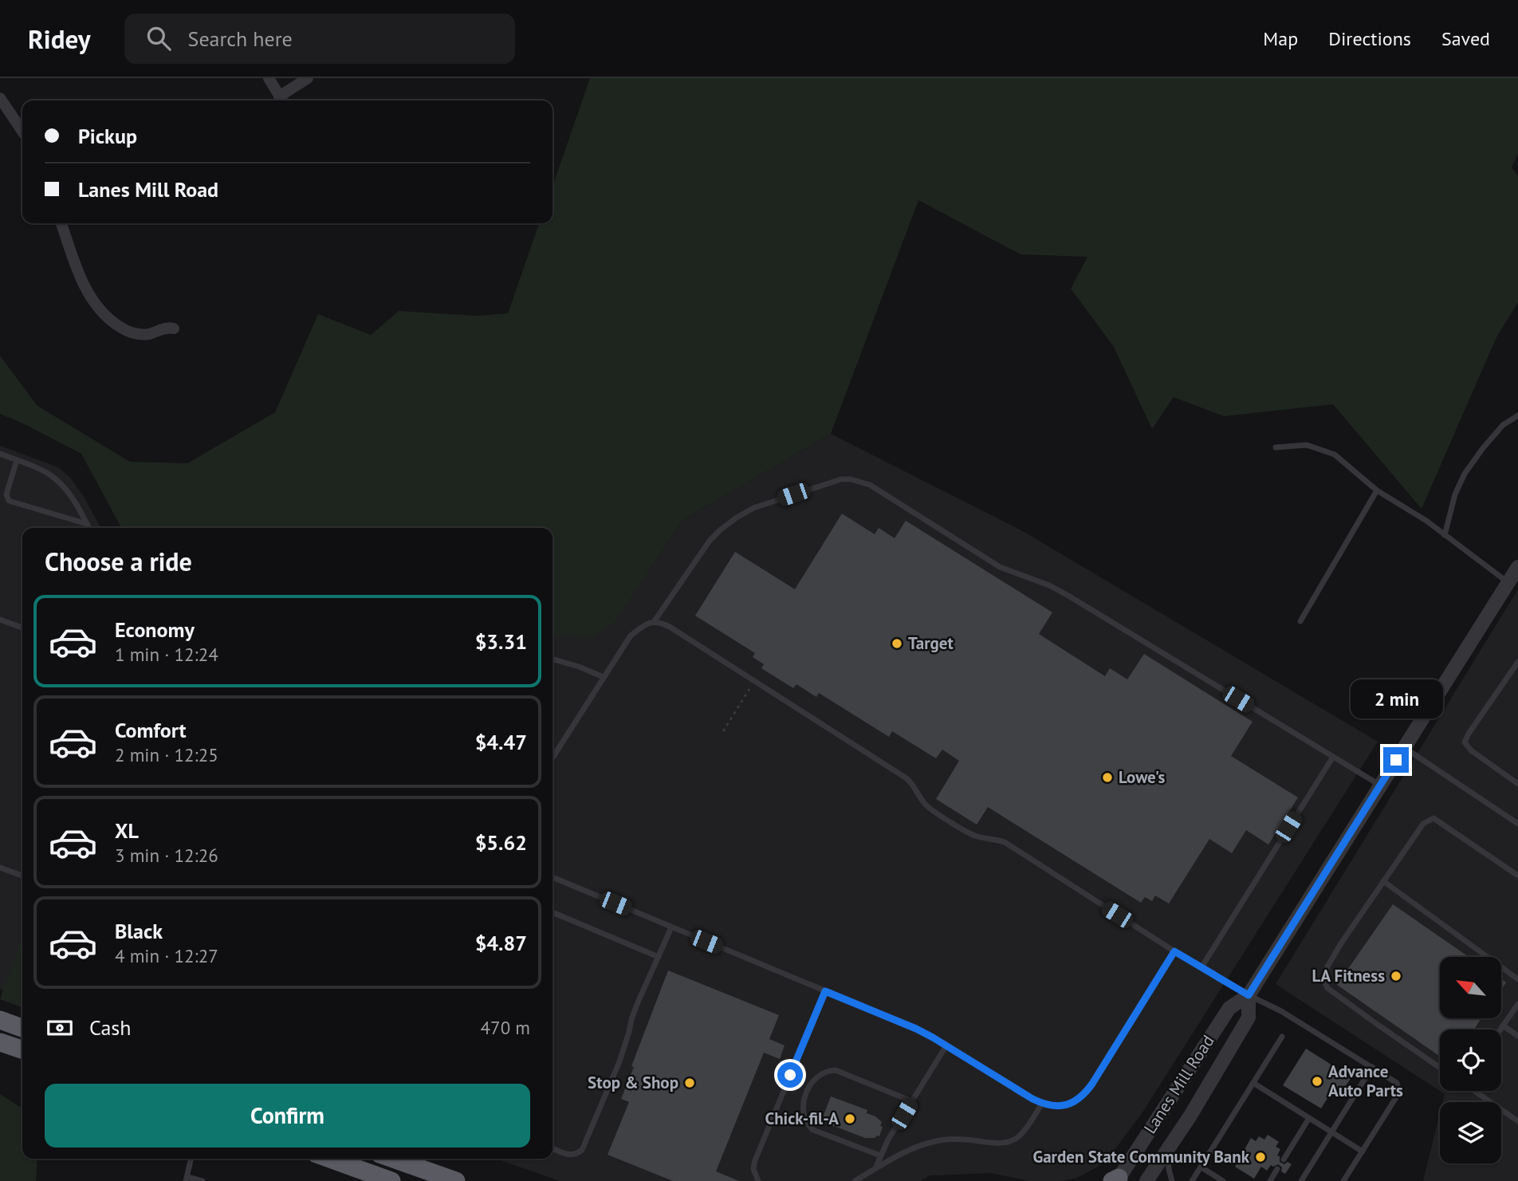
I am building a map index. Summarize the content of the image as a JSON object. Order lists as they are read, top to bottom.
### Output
{
  "streets": {
    "street": ["Lanes Mill Road"]
  },
  "places": [
    "Target",
    "Lowe's",
    "LA Fitness",
    "Advance Auto Parts",
    "Stop & Shop",
    "Chick-fil-A",
    "Garden State Community Bank"
  ],
  "north": "top left",
  "page": {
    "header": "Ridey",
    "search": "Search here",
    "nav": ["Map", "Directions", "Saved"],
    "banner": ["Pickup", "Lanes Mill Road"],
    "heading": "Choose a ride",
    "list": [
      {
        "name": "Economy",
        "note": "1 min · 12:24",
        "value": "$3.31"
      },
      {
        "name": "Comfort",
        "note": "2 min · 12:25",
        "value": "$4.47"
      },
      {
        "name": "XL",
        "note": "3 min · 12:26",
        "value": "$5.62"
      },
      {
        "name": "Black",
        "note": "4 min · 12:27",
        "value": "$4.87"
      }
    ],
    "bubble": "2 min",
    "pay": ["Cash", "470 m"],
    "buttons": "Confirm"
  }
}
